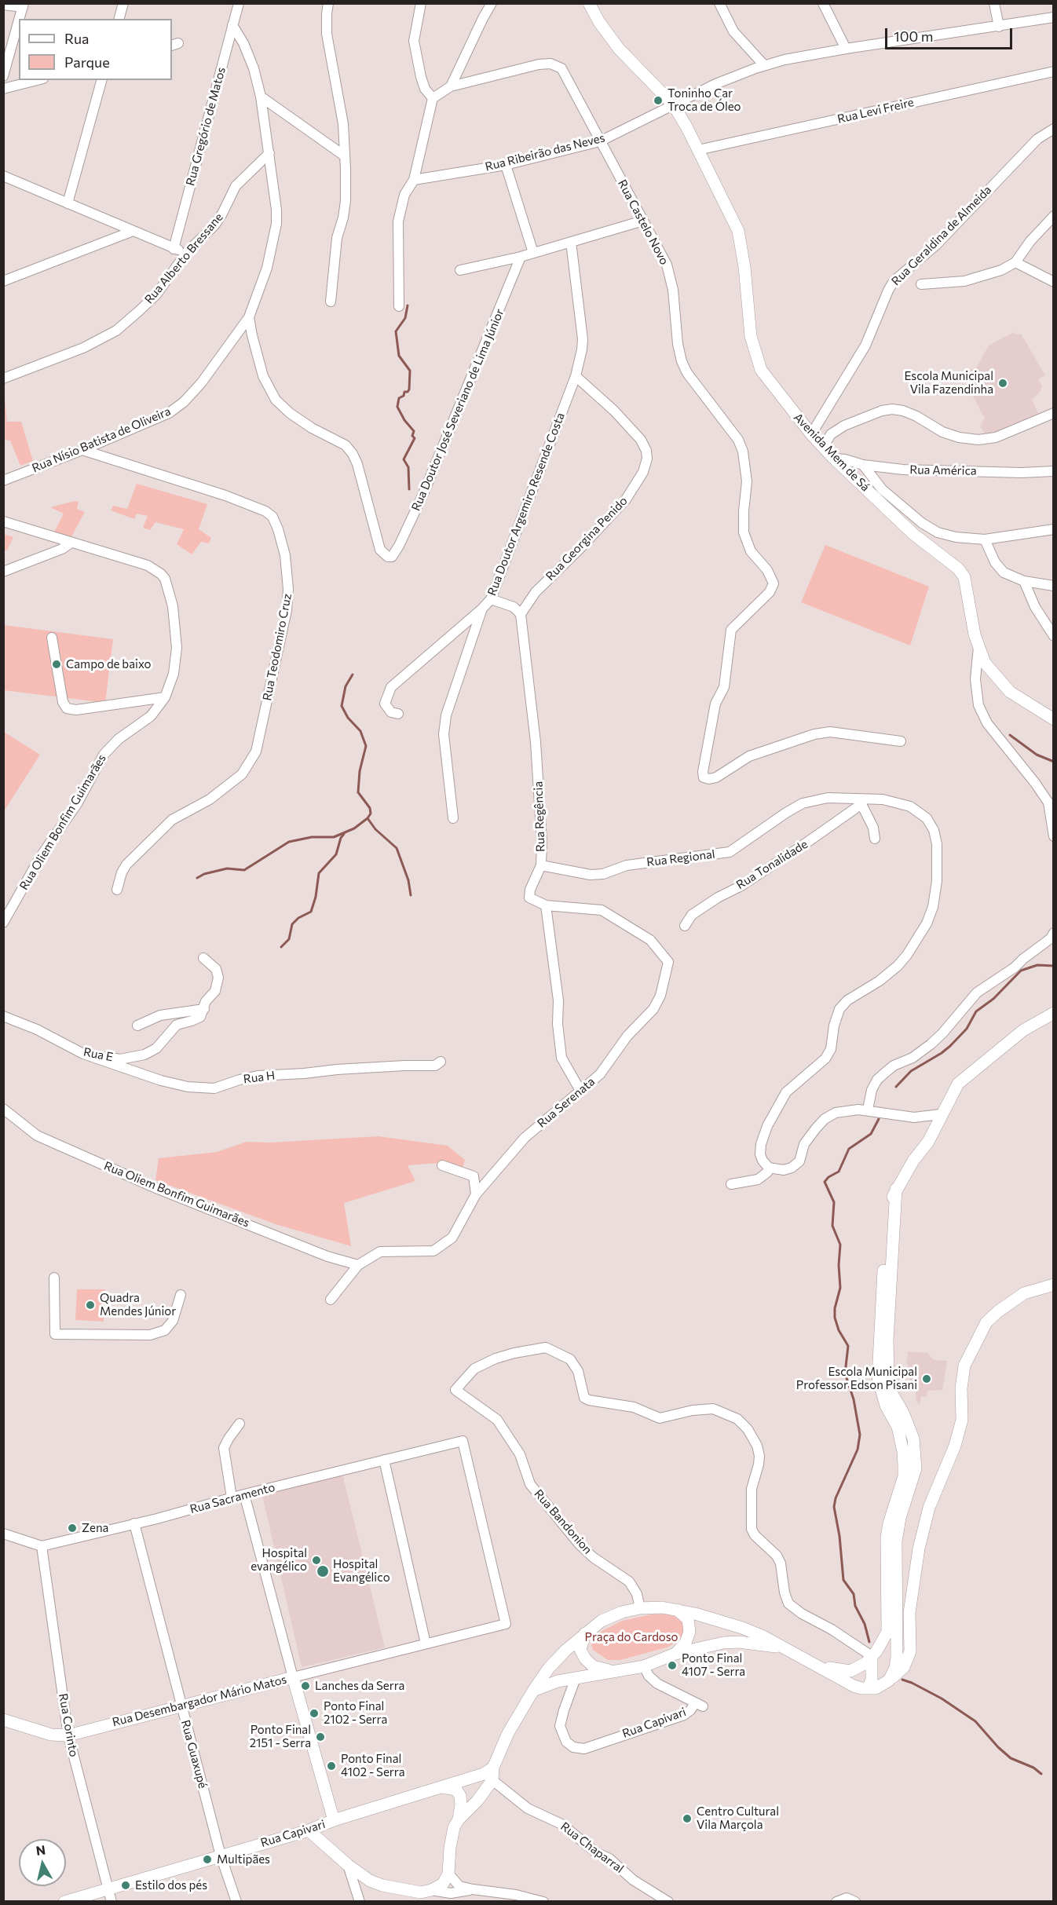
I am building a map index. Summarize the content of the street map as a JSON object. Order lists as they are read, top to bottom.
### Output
{
  "streets": {
    "street": [
      "Rua Levi Freire",
      "Rua Gregório de Matos",
      "Rua Ribeirão das Neves",
      "Rua Castelo Novo",
      "Rua Geraldina de Almeida",
      "Rua Alberto Bressane",
      "Rua Doutor José Severiano de Lima Júnior",
      "Rua Nísio Batista de Oliveira",
      "Avenida Mem de Sá",
      "Rua América",
      "Rua Doutor Argemiro Resende Costa",
      "Rua Georgina Penido",
      "Rua Teodomiro Cruz",
      "Rua Regência",
      "Rua Oliem Bonfim Guimarães",
      "Rua Regional",
      "Rua Tonalidade",
      "Rua E",
      "Rua H",
      "Rua Serenata",
      "Rua Sacramento",
      "Rua Bandonion",
      "Rua Desembargador Mário Matos",
      "Rua Capivari",
      "Rua Corinto",
      "Rua Guaxupé",
      "Rua Chaparral"
    ]
  },
  "crossings": [
    ["Rua Levi Freire", "Avenida Mem de Sá"],
    ["Rua Gregório de Matos", "Rua Nísio Batista de Oliveira"],
    ["Rua Ribeirão das Neves", "Rua Castelo Novo"],
    ["Rua Ribeirão das Neves", "Avenida Mem de Sá"],
    ["Rua Geraldina de Almeida", "Avenida Mem de Sá"],
    ["Rua Alberto Bressane", "Rua Nísio Batista de Oliveira"],
    ["Rua Doutor José Severiano de Lima Júnior", "Rua Nísio Batista de Oliveira"],
    ["Rua Nísio Batista de Oliveira", "Rua Teodomiro Cruz"],
    ["Avenida Mem de Sá", "Rua América"],
    ["Rua Doutor Argemiro Resende Costa", "Rua Georgina Penido"],
    ["Rua Georgina Penido", "Rua Regência"],
    ["Rua Regência", "Rua Regional"],
    ["Rua Regência", "Rua Serenata"],
    ["Rua Oliem Bonfim Guimarães", "Rua Serenata"],
    ["Rua Regional", "Rua Tonalidade"],
    ["Rua E", "Rua H"],
    ["Rua Sacramento", "Rua Desembargador Mário Matos"],
    ["Rua Sacramento", "Rua Corinto"],
    ["Rua Sacramento", "Rua Guaxupé"],
    ["Rua Desembargador Mário Matos", "Rua Corinto"],
    ["Rua Desembargador Mário Matos", "Rua Guaxupé"],
    ["Rua Capivari", "Rua Corinto"],
    ["Rua Capivari", "Rua Guaxupé"],
    ["Rua Capivari", "Rua Chaparral"]
  ],
  "parks": ["Praça do Cardoso"],
  "places": [
    "Toninho Car Troca de Óleo",
    "Escola Municipal Vila Fazendinha",
    "Campo de baixo",
    "Quadra Mendes Júnior",
    "Escola Municipal Professor Edson Pisani",
    "Zena",
    "Hospital evangélico",
    "Hospital Evangélico",
    "Ponto Final 4107 - Serra",
    "Lanches da Serra",
    "Ponto Final 2102 - Serra",
    "Ponto Final 2151 - Serra",
    "Ponto Final 4102 - Serra",
    "Centro Cultural Vila Marçola",
    "Multipães",
    "Estilo dos pés"
  ],
  "legend": ["Rua", "Parque"],
  "scale_bar": "100 m",
  "north": "top"
}
